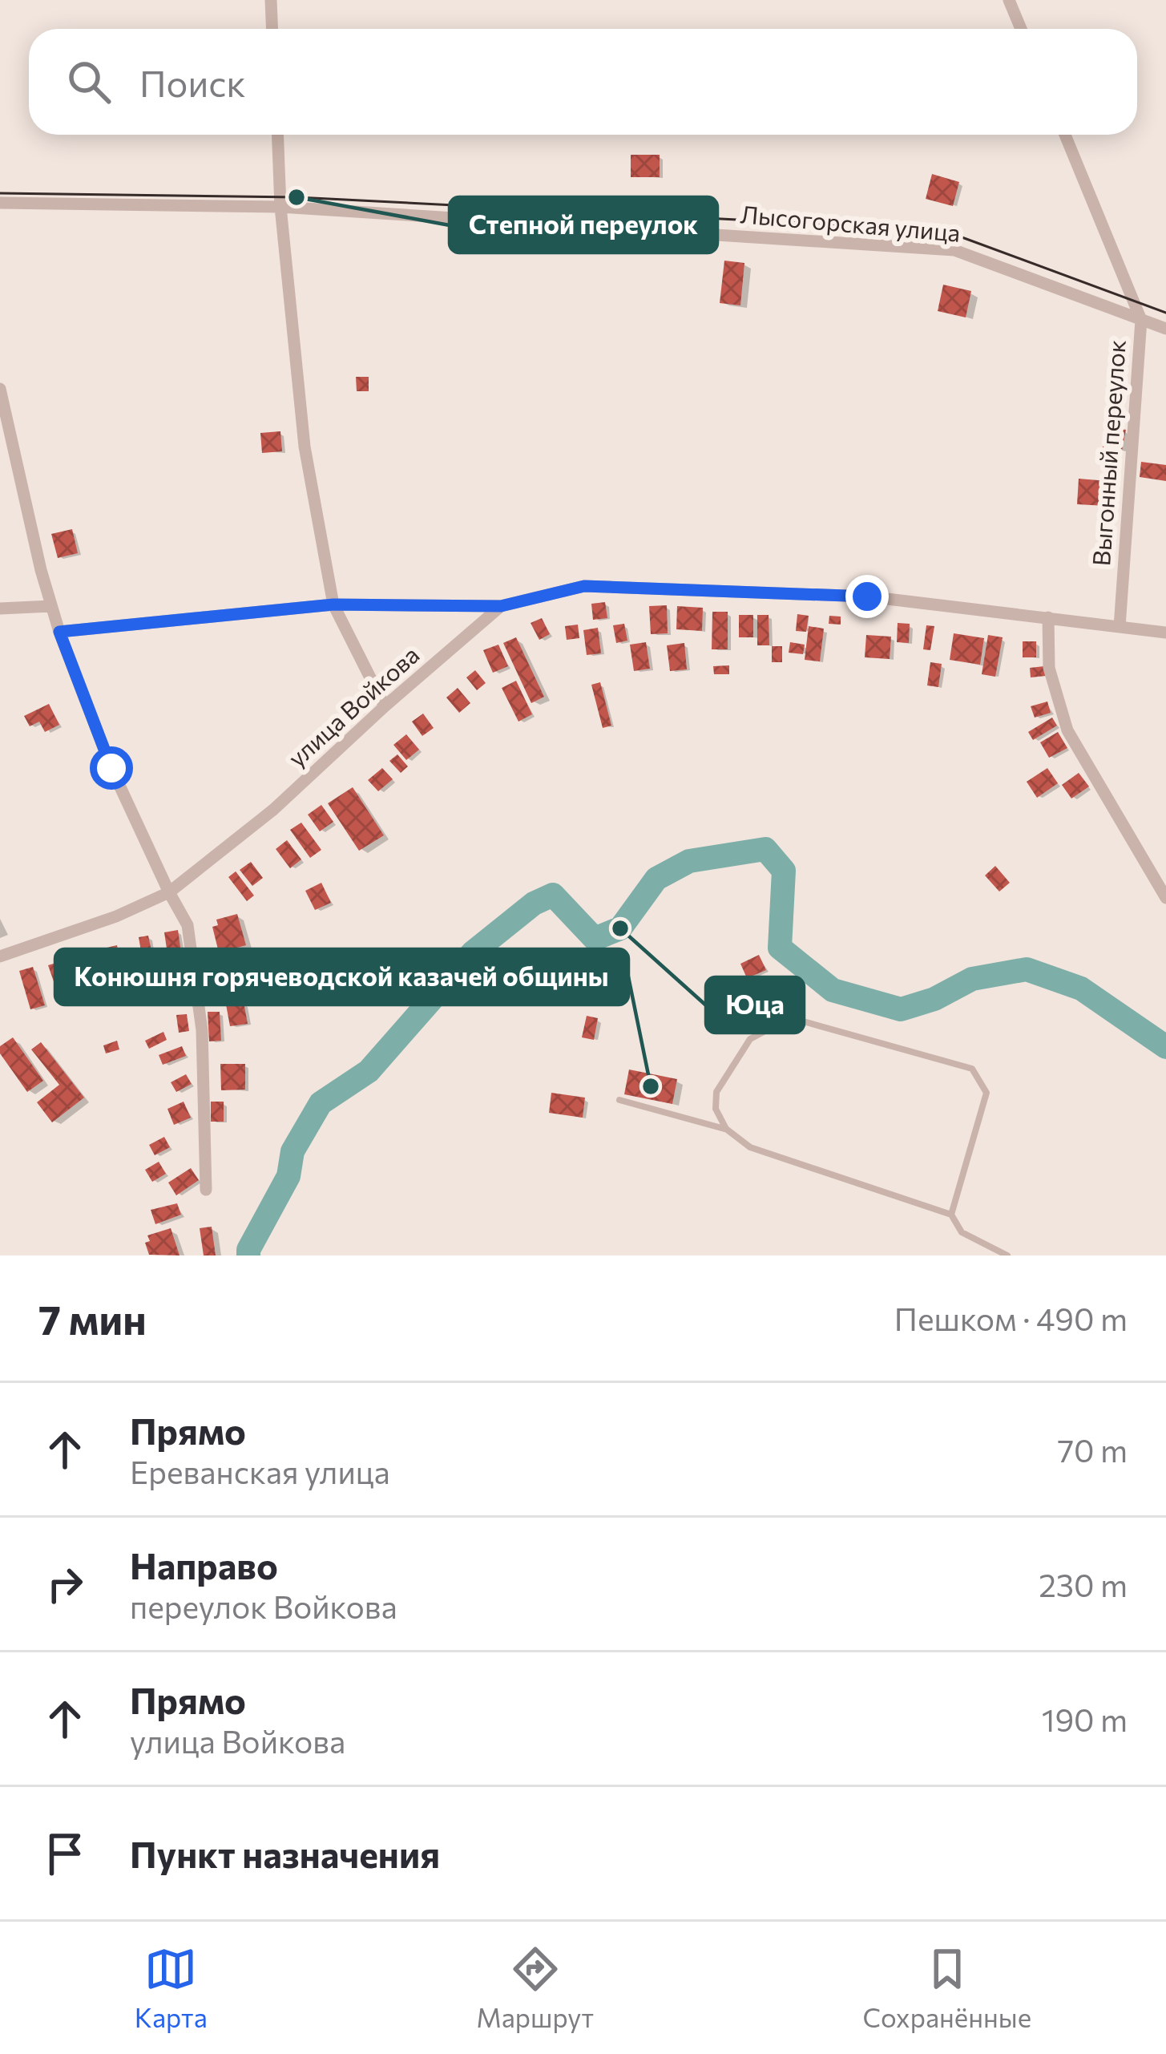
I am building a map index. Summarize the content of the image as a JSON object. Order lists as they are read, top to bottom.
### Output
{
  "streets": {
    "street": ["Лысогорская улица", "Выгонный переулок", "улица Войкова"]
  },
  "crossings": [
    ["Лысогорская улица", "Выгонный переулок"],
    ["Выгонный переулок", "улица Войкова"]
  ],
  "places": ["Степной переулок", "Юца", "Конюшня горячеводской казачей общины"],
  "page": {
    "search": "Поиск",
    "heading": ["7 мин", "Пешком · 490 m"],
    "list": [
      ["Прямо", "Ереванская улица", "70 m"],
      ["Направо", "переулок Войкова", "230 m"],
      ["Прямо", "улица Войкова", "190 m"],
      "Пункт назначения"
    ],
    "nav": ["Карта", "Маршрут", "Сохранённые"]
  }
}
